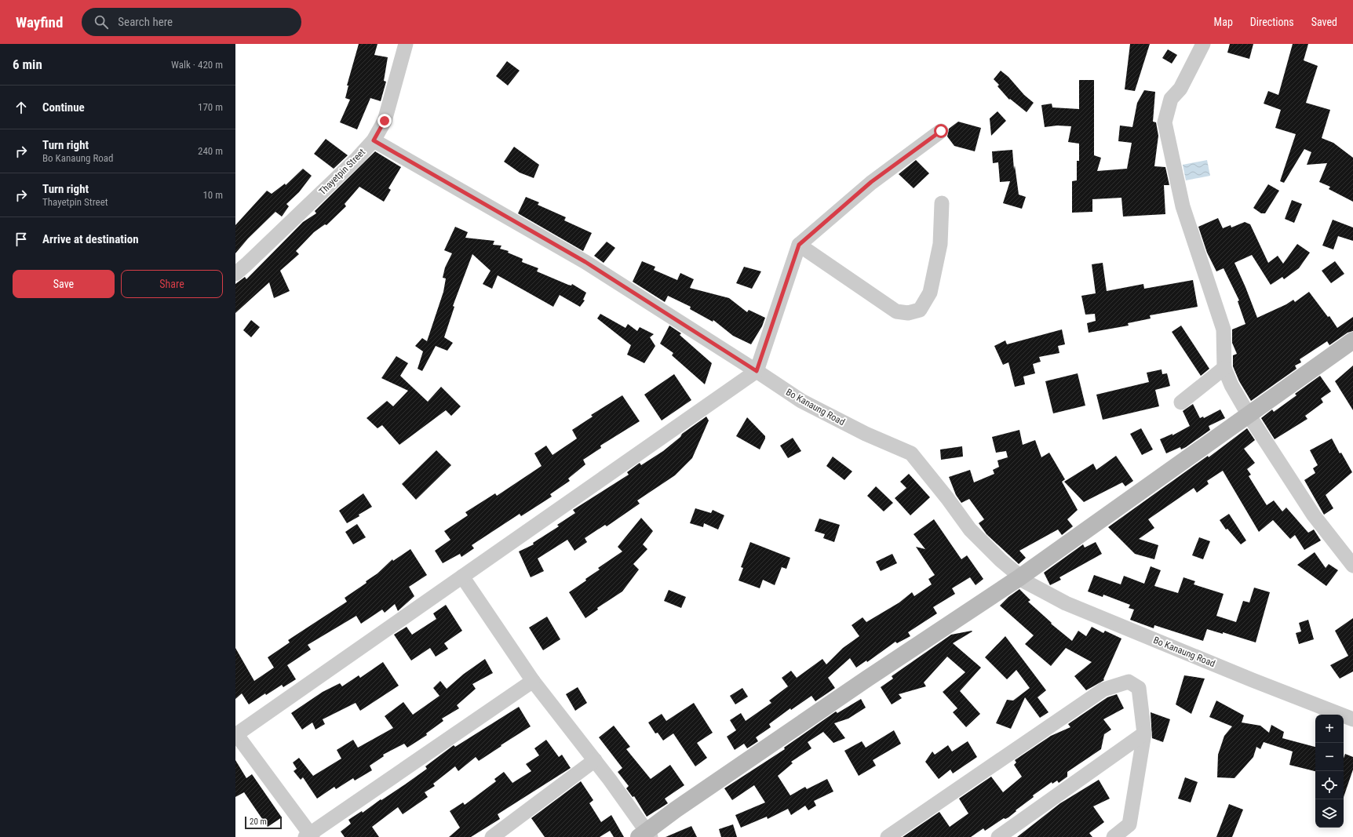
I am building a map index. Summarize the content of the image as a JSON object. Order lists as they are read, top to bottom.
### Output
{
  "streets": {
    "street": ["Thayetpin Street", "Bo Kanaung Road"]
  },
  "crossings": [
    ["Thayetpin Street", "Bo Kanaung Road"]
  ],
  "scale_bar": "20 m",
  "page": {
    "header": "Wayfind",
    "search": "Search here",
    "nav": ["Map", "Directions", "Saved"],
    "heading": ["6 min", "Walk · 420 m"],
    "list": [
      ["Continue", "170 m"],
      ["Turn right", "Bo Kanaung Road", "240 m"],
      ["Turn right", "Thayetpin Street", "10 m"],
      "Arrive at destination"
    ],
    "buttons": ["Save", "Share"],
    "map_buttons": ["+", "−"],
    "scale": "20 m"
  }
}
